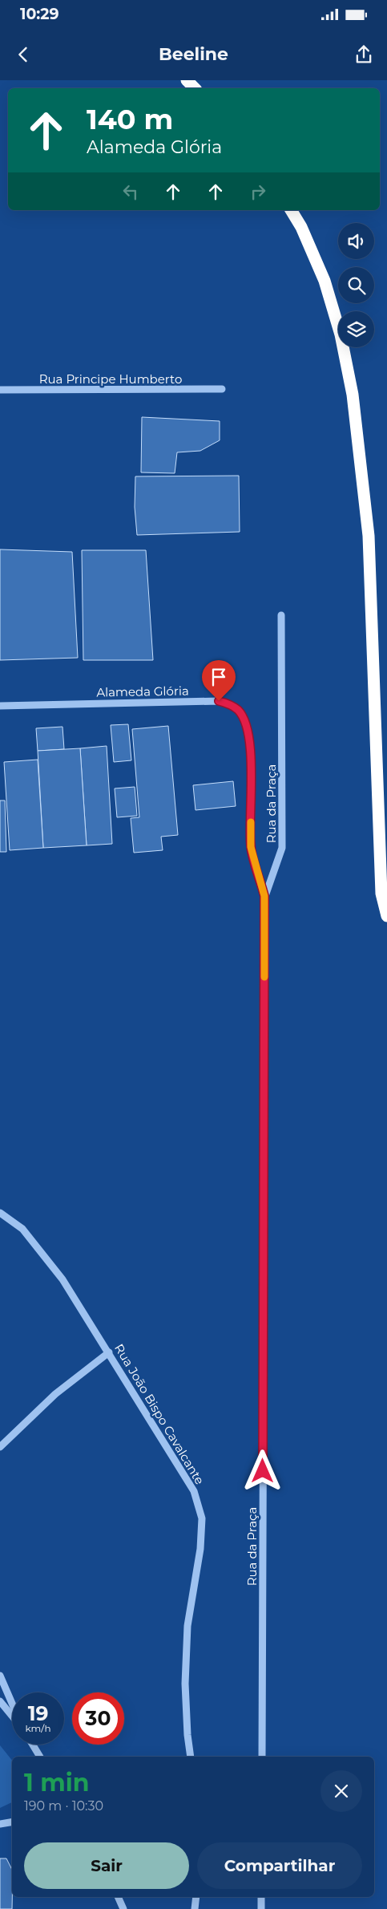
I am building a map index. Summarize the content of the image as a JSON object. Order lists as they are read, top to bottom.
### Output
{
  "streets": {
    "street": [
      "Rua Principe Humberto",
      "Alameda Glória",
      "Rua da Praça",
      "Rua João Bispo Cavalcante"
    ]
  },
  "crossings": [
    ["Alameda Glória", "Rua da Praça"]
  ],
  "page": {
    "status": "10:29",
    "header": "Beeline",
    "turn": ["140 m", "Alameda Glória"],
    "speed": "19 km/h",
    "limit": "30",
    "heading": ["1 min", "190 m · 10:30"],
    "buttons": ["Sair", "Compartilhar"]
  }
}
